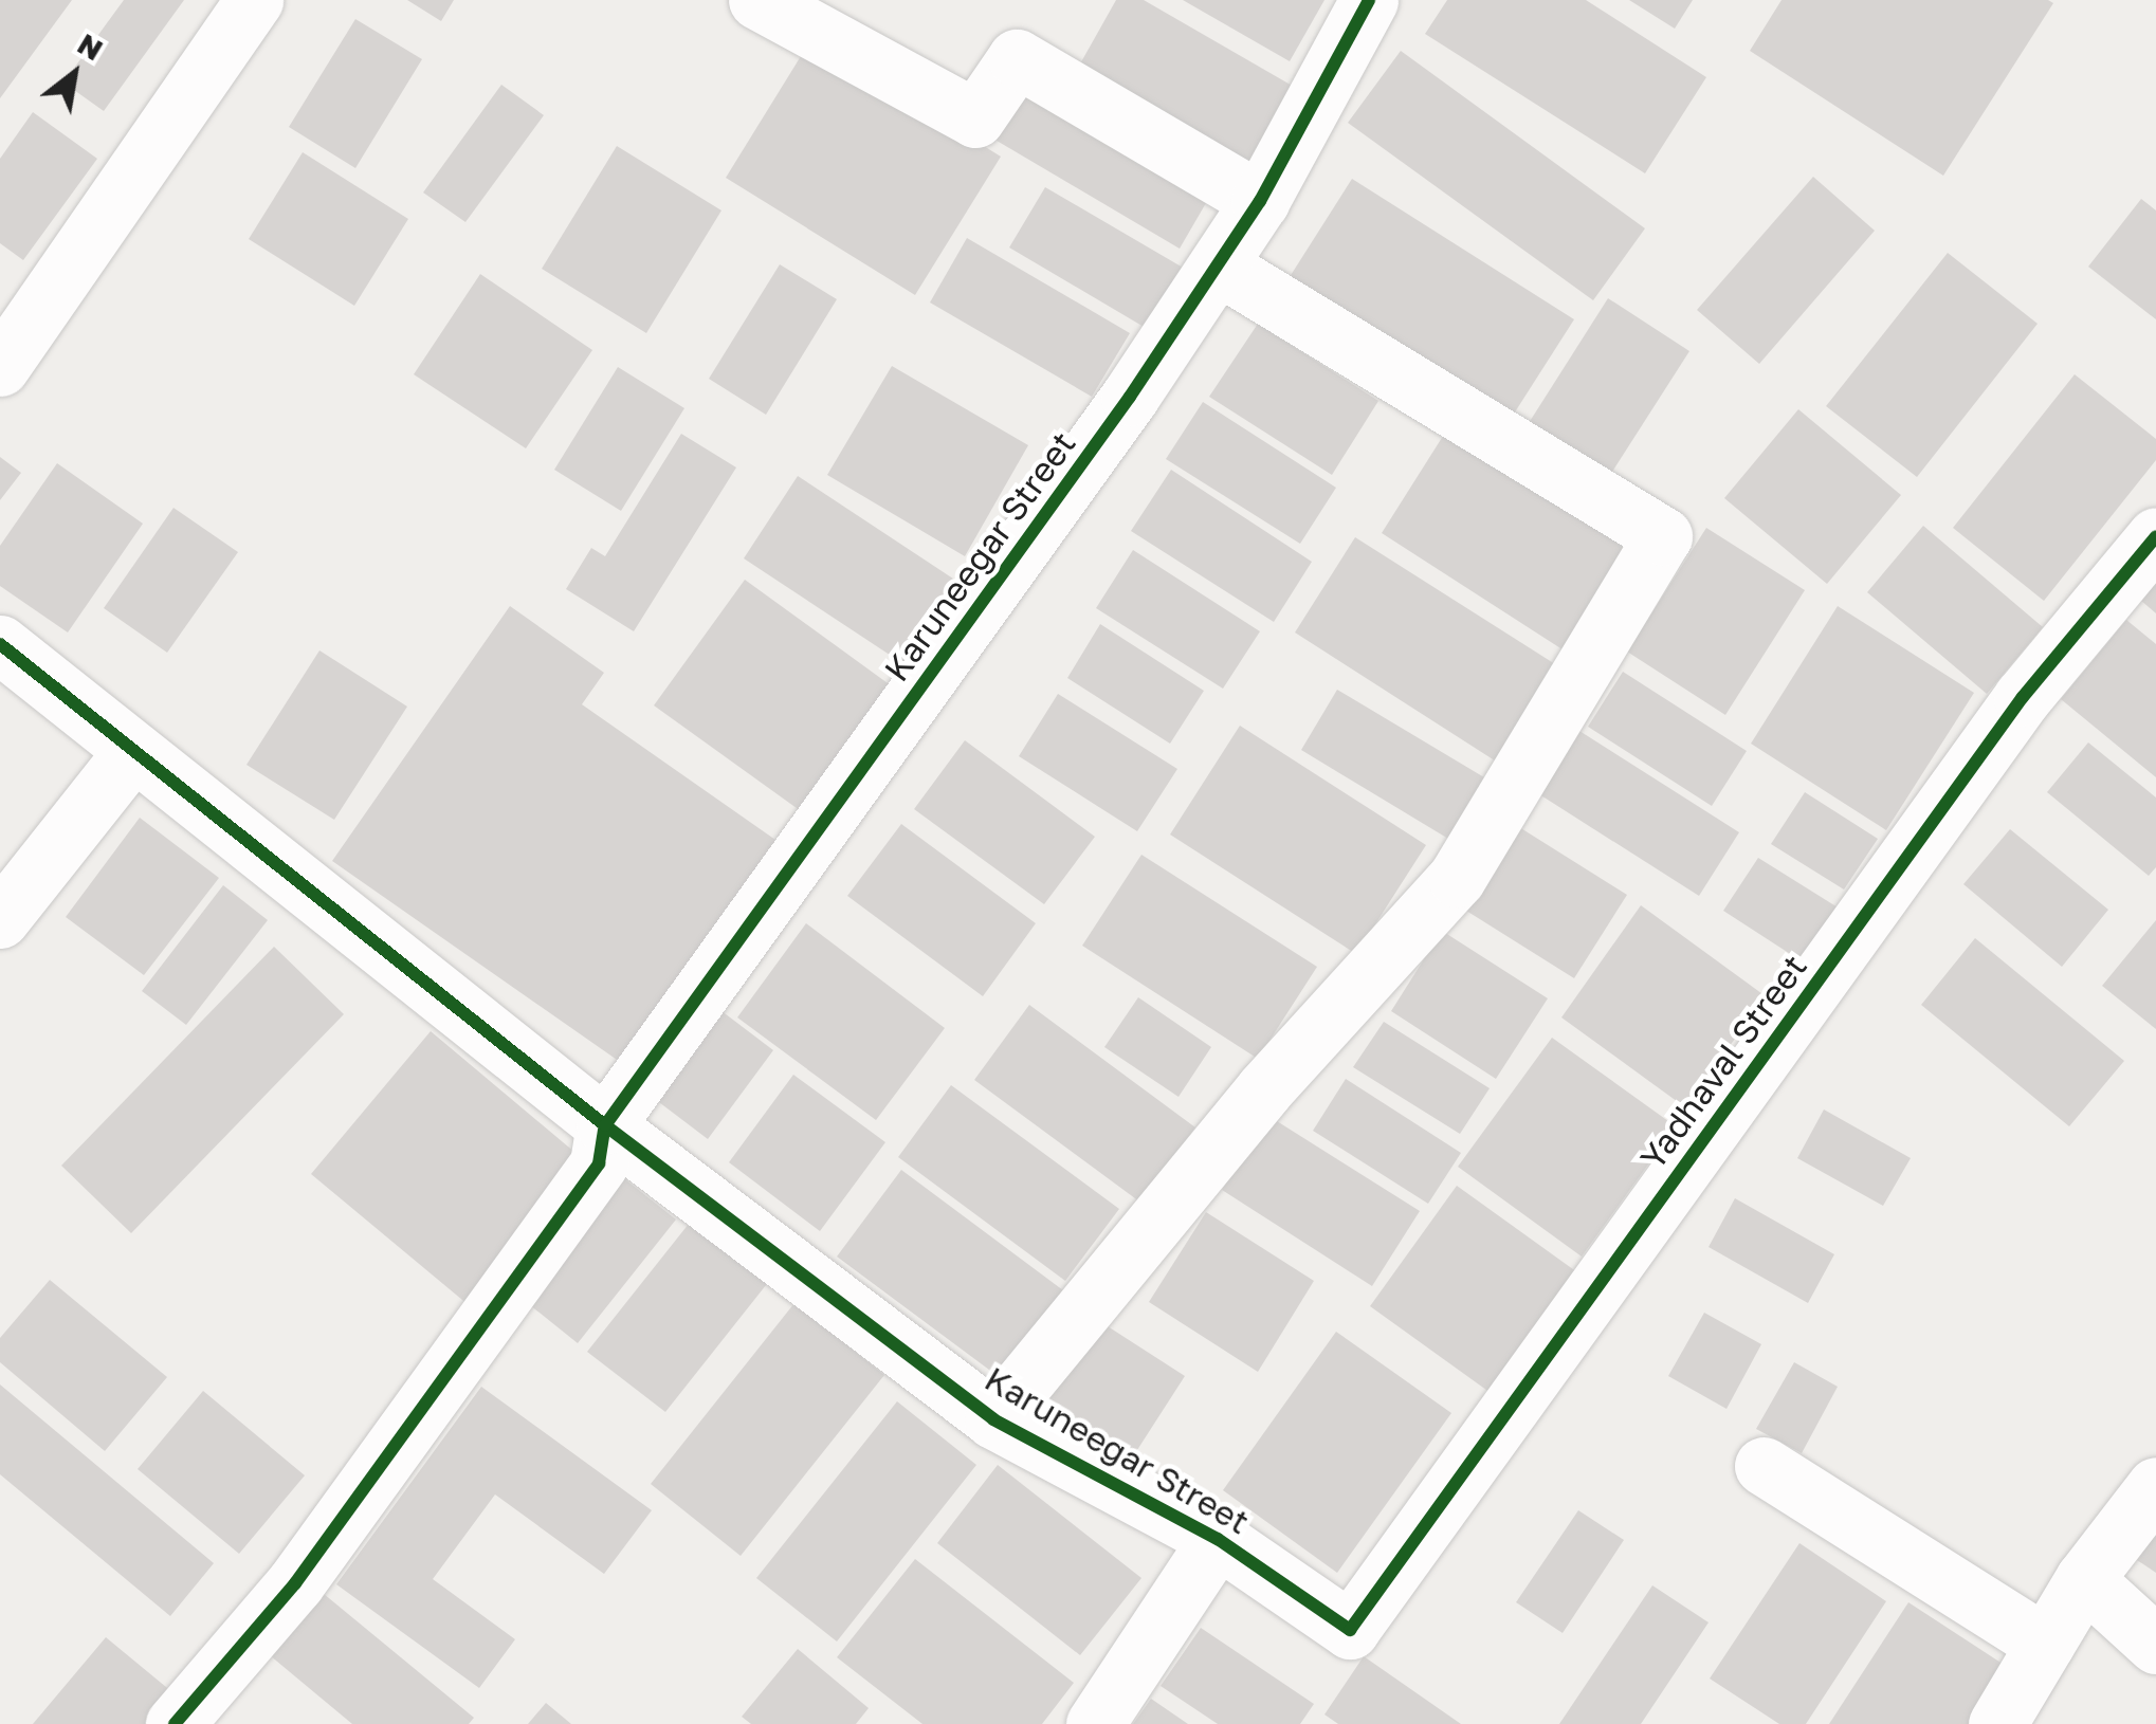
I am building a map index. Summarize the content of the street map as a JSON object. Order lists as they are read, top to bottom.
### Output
{
  "streets": {
    "street": ["Karuneegar Street", "Yadhaval Street"]
  },
  "crossings": [
    ["Karuneegar Street", "Yadhaval Street"]
  ],
  "north": "top right"
}
